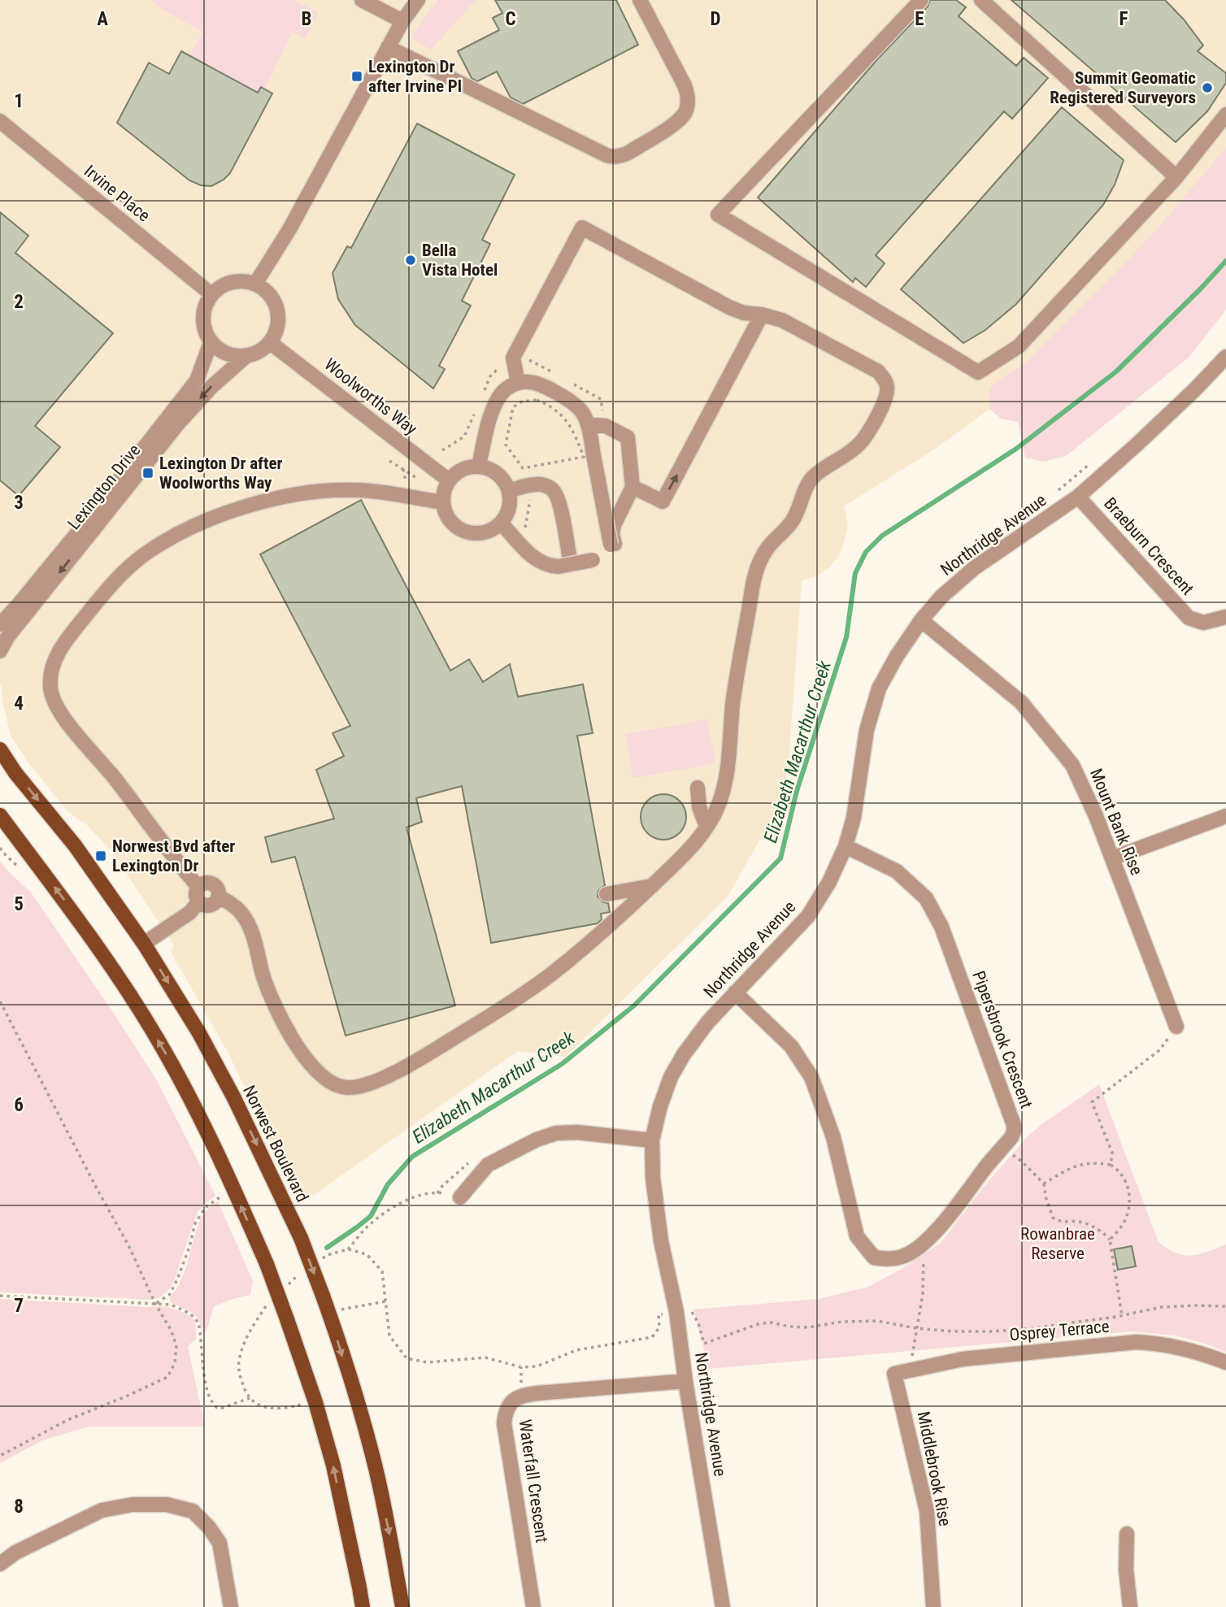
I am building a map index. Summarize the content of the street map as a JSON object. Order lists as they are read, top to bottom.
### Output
{
  "streets": {
    "main road": ["Norwest Boulevard"],
    "street": [
      "Irvine Place",
      "Woolworths Way",
      "Lexington Drive",
      "Northridge Avenue",
      "Braeburn Crescent",
      "Mount Bank Rise",
      "Pipersbrook Crescent",
      "Osprey Terrace",
      "Middlebrook Rise",
      "Waterfall Crescent"
    ]
  },
  "crossings": [
    ["Irvine Place", "Woolworths Way"],
    ["Irvine Place", "Lexington Drive"],
    ["Woolworths Way", "Lexington Drive"],
    ["Northridge Avenue", "Braeburn Crescent"],
    ["Northridge Avenue", "Mount Bank Rise"],
    ["Northridge Avenue", "Pipersbrook Crescent"],
    ["Northridge Avenue", "Waterfall Crescent"],
    ["Osprey Terrace", "Middlebrook Rise"]
  ],
  "water": ["Elizabeth Macarthur Creek"],
  "parks": ["Rowanbrae Reserve"],
  "places": {
    "transit": ["Lexington Dr after Irvine Pl", "Lexington Dr after Woolworths Way", "Norwest Bvd after Lexington Dr"],
    "other": ["Summit Geomatic Registered Surveyors", "Bella Vista Hotel"]
  },
  "grid": {
    "columns": [
      "A",
      "B",
      "C",
      "D",
      "E",
      "F"
    ],
    "rows": [
      "1",
      "2",
      "3",
      "4",
      "5",
      "6",
      "7",
      "8"
    ]
  }
}
